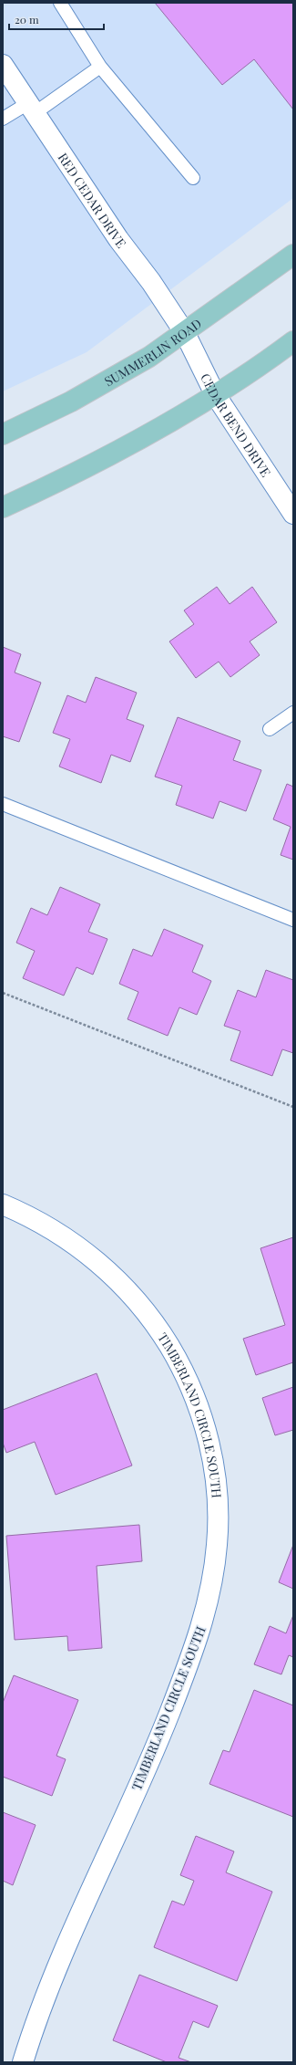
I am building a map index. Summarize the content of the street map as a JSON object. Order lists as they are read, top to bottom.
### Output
{
  "streets": {
    "main road": ["SUMMERLIN ROAD"],
    "street": ["RED CEDAR DRIVE", "CEDAR BEND DRIVE", "TIMBERLAND CIRCLE SOUTH"]
  },
  "crossings": [
    ["RED CEDAR DRIVE", "SUMMERLIN ROAD"],
    ["RED CEDAR DRIVE", "CEDAR BEND DRIVE"],
    ["SUMMERLIN ROAD", "CEDAR BEND DRIVE"]
  ],
  "scale_bar": "20 m"
}
